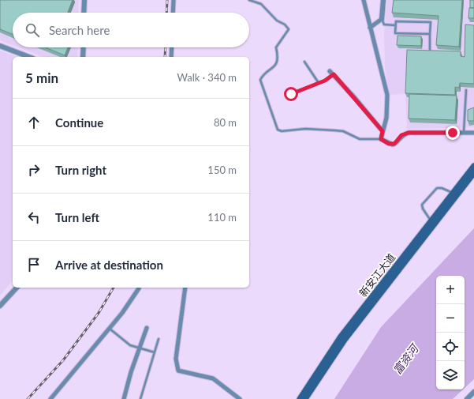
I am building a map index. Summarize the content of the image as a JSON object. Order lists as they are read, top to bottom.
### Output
{
  "streets": {
    "main road": ["新安江大道"]
  },
  "water": ["富资河"],
  "page": {
    "search": "Search here",
    "heading": ["5 min", "Walk · 340 m"],
    "list": [
      ["Continue", "80 m"],
      ["Turn right", "150 m"],
      ["Turn left", "110 m"],
      "Arrive at destination"
    ],
    "map_buttons": ["+", "−"]
  }
}
